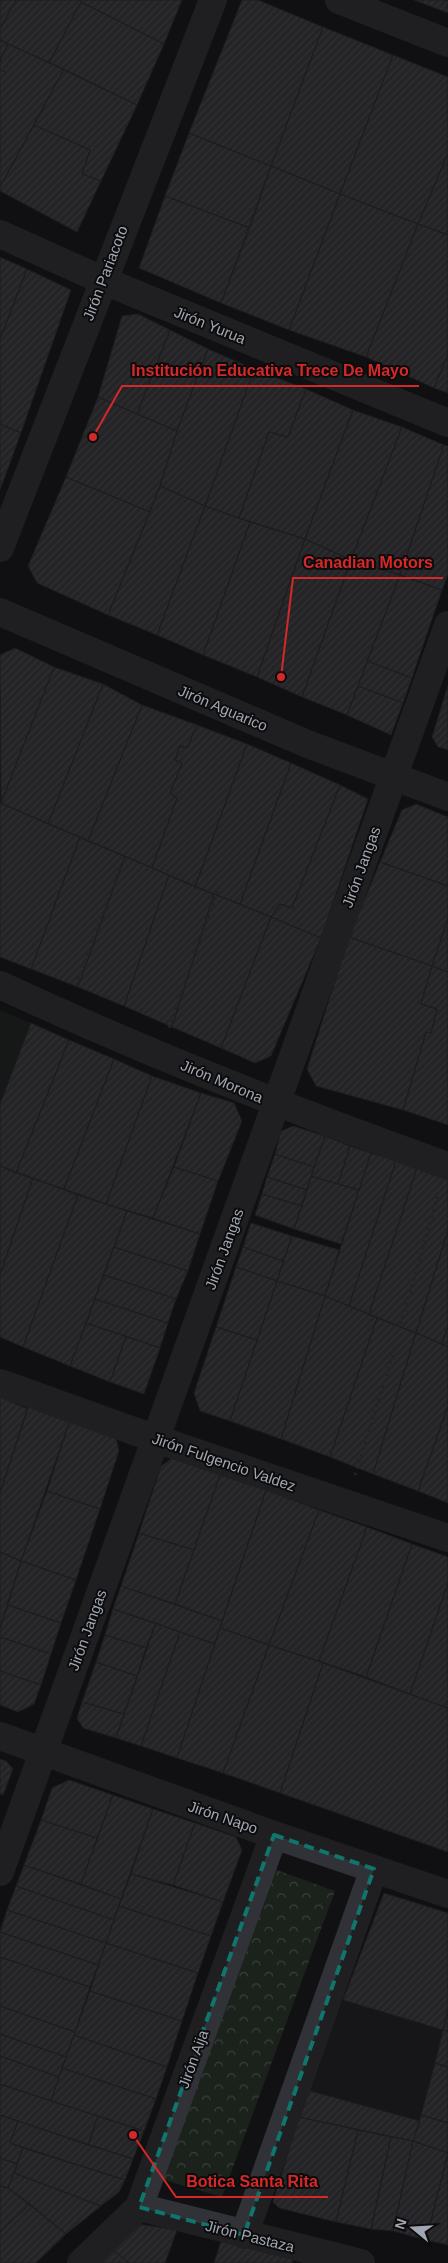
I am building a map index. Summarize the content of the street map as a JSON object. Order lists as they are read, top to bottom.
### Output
{
  "streets": {
    "street": [
      "Jirón Pariacoto",
      "Jirón Yurua",
      "Jirón Aguarico",
      "Jirón Jangas",
      "Jirón Morona",
      "Jirón Fulgencio Valdez",
      "Jirón Napo",
      "Jirón Aija",
      "Jirón Pastaza"
    ]
  },
  "crossings": [
    ["Jirón Pariacoto", "Jirón Yurua"],
    ["Jirón Aguarico", "Jirón Jangas"],
    ["Jirón Jangas", "Jirón Morona"],
    ["Jirón Jangas", "Jirón Fulgencio Valdez"],
    ["Jirón Jangas", "Jirón Napo"],
    ["Jirón Napo", "Jirón Aija"],
    ["Jirón Aija", "Jirón Pastaza"]
  ],
  "places": ["Institución Educativa Trece De Mayo", "Canadian Motors", "Botica Santa Rita"],
  "north": "left"
}
